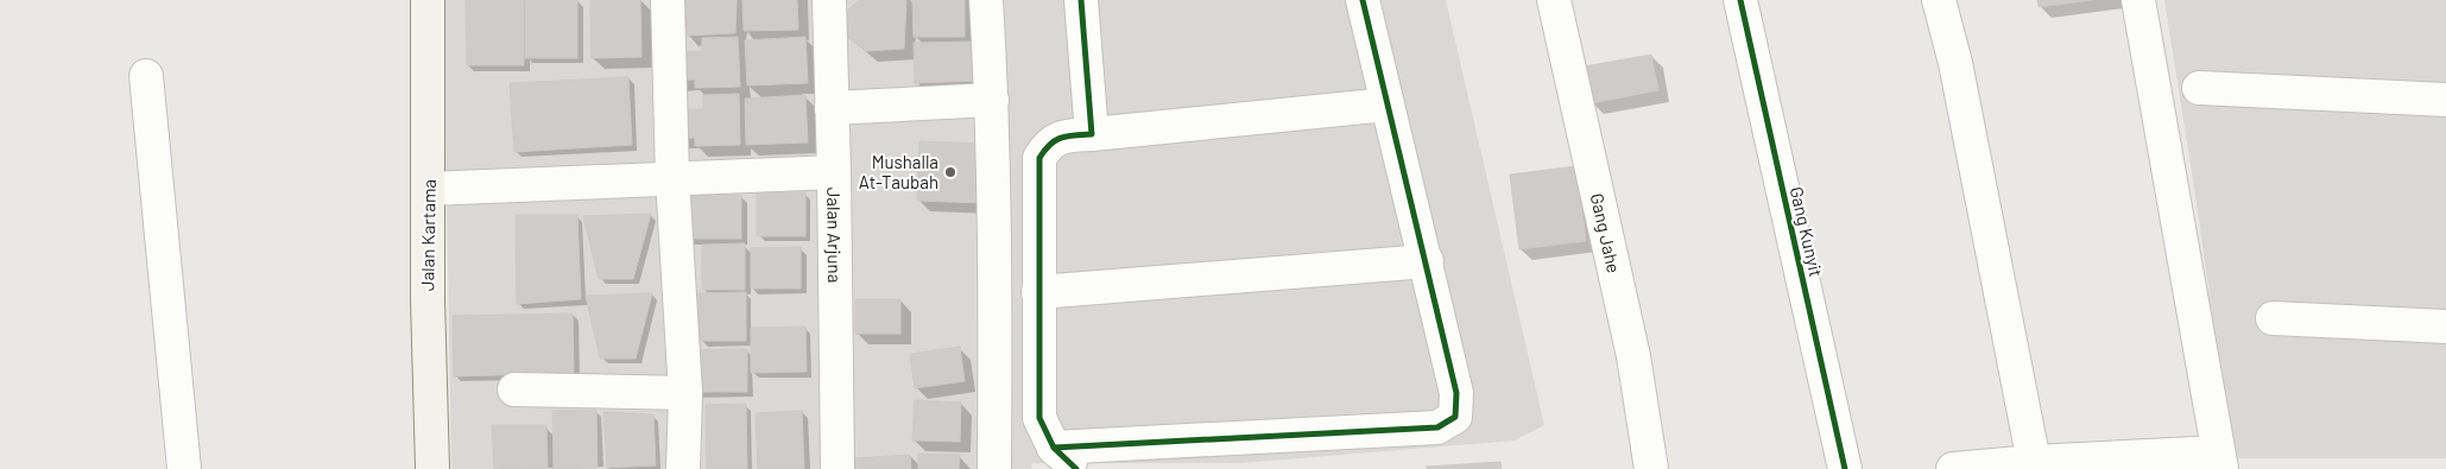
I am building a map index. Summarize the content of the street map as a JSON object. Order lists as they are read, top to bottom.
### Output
{
  "streets": {
    "main road": ["Jalan Kartama"],
    "street": ["Gang Kunyit", "Jalan Arjuna", "Gang Jahe"]
  },
  "places": ["Mushalla At-Taubah"]
}
